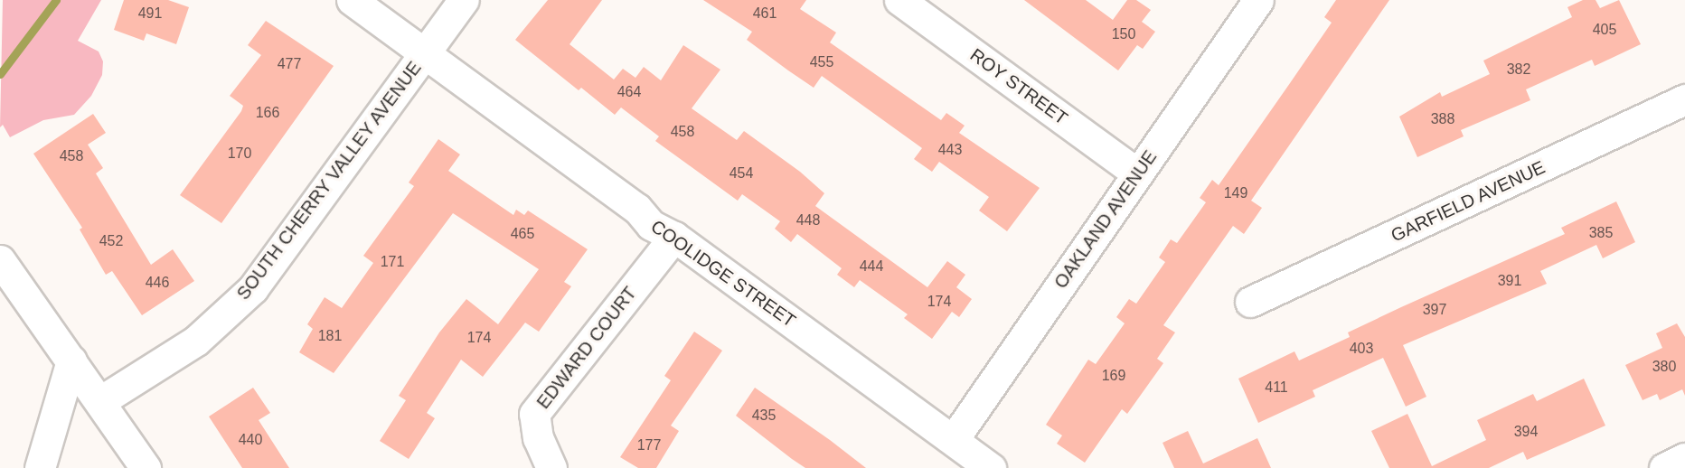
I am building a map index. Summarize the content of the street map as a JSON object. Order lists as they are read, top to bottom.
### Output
{
  "streets": {
    "street": [
      "ROY STREET",
      "SOUTH CHERRY VALLEY AVENUE",
      "GARFIELD AVENUE",
      "OAKLAND AVENUE",
      "COOLIDGE STREET",
      "EDWARD COURT"
    ]
  },
  "crossings": [
    ["ROY STREET", "OAKLAND AVENUE"],
    ["SOUTH CHERRY VALLEY AVENUE", "COOLIDGE STREET"],
    ["OAKLAND AVENUE", "COOLIDGE STREET"],
    ["COOLIDGE STREET", "EDWARD COURT"]
  ],
  "house_numbers": [
    "491",
    "461",
    "405",
    "150",
    "455",
    "477",
    "382",
    "464",
    "166",
    "388",
    "458",
    "443",
    "170",
    "458",
    "454",
    "149",
    "448",
    "385",
    "465",
    "452",
    "171",
    "444",
    "391",
    "446",
    "174",
    "397",
    "181",
    "174",
    "403",
    "380",
    "169",
    "411",
    "435",
    "394",
    "440",
    "177"
  ]
}
